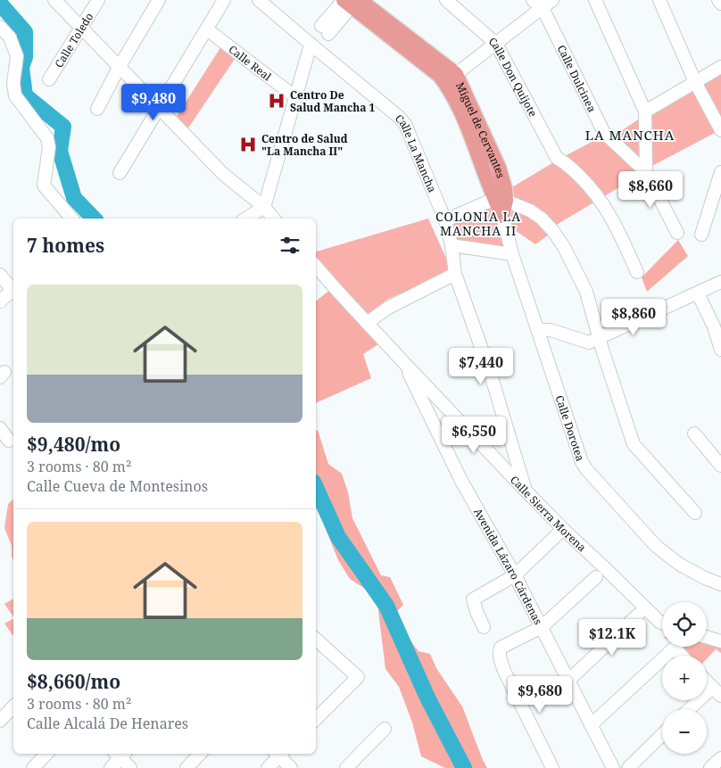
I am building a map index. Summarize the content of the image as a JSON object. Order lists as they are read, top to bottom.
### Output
{
  "streets": {
    "main road": ["Miguel de Cervantes", "Calle Dorotea"],
    "street": [
      "Calle Toledo",
      "Calle Real",
      "Calle Don Quijote",
      "Calle Dulcinea",
      "Calle La Mancha",
      "Calle Sierra Morena",
      "Avenida Lázaro Cárdenas"
    ]
  },
  "crossings": [
    ["Miguel de Cervantes", "Calle Dorotea"],
    ["Calle La Mancha", "Calle Sierra Morena"],
    ["Calle Sierra Morena", "Avenida Lázaro Cárdenas"]
  ],
  "districts": ["LA MANCHA", "COLONIA LA MANCHA II"],
  "places": {
    "hospital": ["Centro De Salud Mancha 1", "Centro de Salud \"La Mancha II\""]
  },
  "page": {
    "price": [
      "$9,480",
      "$8,660",
      "$8,860",
      "$7,440",
      "$6,550",
      "$12.1K",
      "$9,680"
    ],
    "heading": "7 homes",
    "list": [
      {
        "name": "$9,480/mo",
        "note": "3 rooms · 80 m² · Calle Cueva de Montesinos"
      },
      {
        "name": "$8,660/mo",
        "note": "3 rooms · 80 m² · Calle Alcalá De Henares"
      }
    ],
    "map_buttons": ["+", "−"]
  }
}
